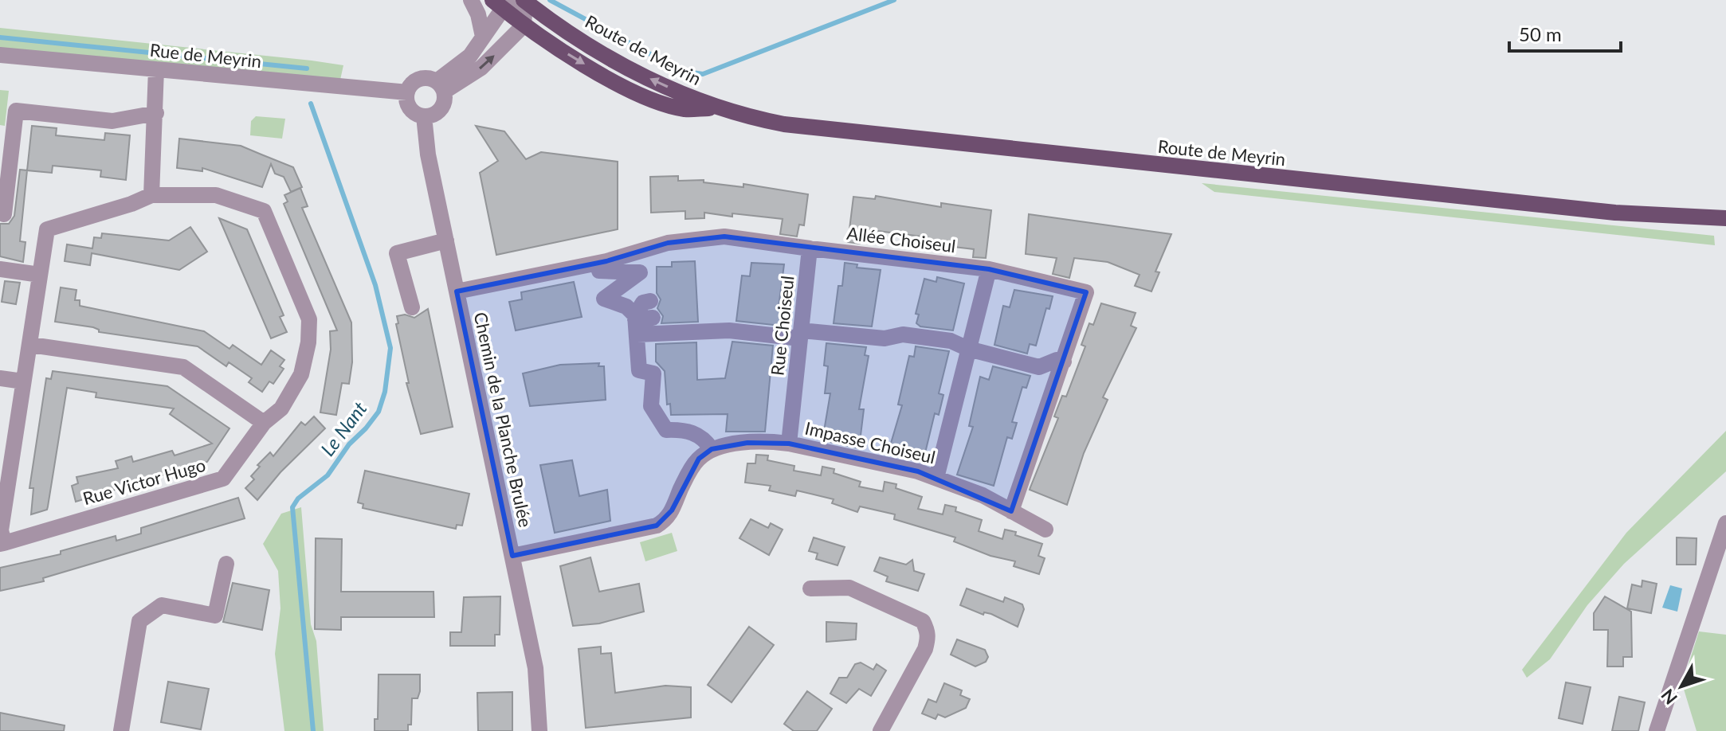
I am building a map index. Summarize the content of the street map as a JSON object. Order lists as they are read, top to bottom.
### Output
{
  "streets": {
    "main road": ["Route de Meyrin"],
    "street": [
      "Rue de Meyrin",
      "Allée Choiseul",
      "Rue Choiseul",
      "Chemin de la Planche Brulée",
      "Impasse Choiseul",
      "Rue Victor Hugo"
    ]
  },
  "crossings": [
    ["Route de Meyrin", "Rue de Meyrin"],
    ["Rue de Meyrin", "Chemin de la Planche Brulée"],
    ["Allée Choiseul", "Rue Choiseul"],
    ["Allée Choiseul", "Impasse Choiseul"],
    ["Rue Choiseul", "Impasse Choiseul"]
  ],
  "water": ["Le Nant"],
  "scale_bar": "50 m",
  "north": "bottom left"
}
